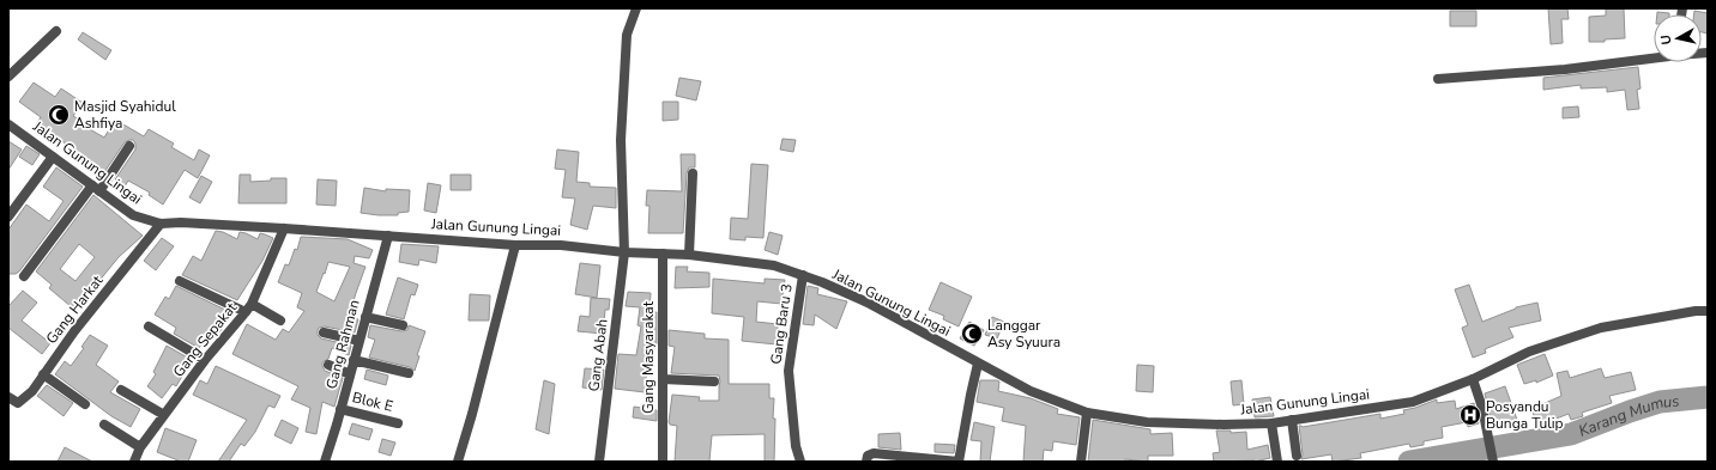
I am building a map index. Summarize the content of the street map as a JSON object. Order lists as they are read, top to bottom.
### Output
{
  "streets": {
    "street": [
      "Jalan Gunung Lingai",
      "Gang Harkat",
      "Gang Baru 3",
      "Gang Sepakat",
      "Gang Rahman",
      "Gang Abah",
      "Gang Masyarakat",
      "Blok E"
    ]
  },
  "crossings": [
    ["Jalan Gunung Lingai", "Gang Harkat"],
    ["Jalan Gunung Lingai", "Gang Baru 3"],
    ["Jalan Gunung Lingai", "Gang Sepakat"],
    ["Jalan Gunung Lingai", "Gang Rahman"],
    ["Jalan Gunung Lingai", "Gang Abah"],
    ["Jalan Gunung Lingai", "Gang Masyarakat"],
    ["Gang Rahman", "Blok E"]
  ],
  "water": ["Karang Mumus"],
  "places": {
    "mosque": ["Masjid Syahidul Ashfiya", "Langgar Asy Syuura"],
    "hospital": ["Posyandu Bunga Tulip"]
  },
  "north": "left"
}
